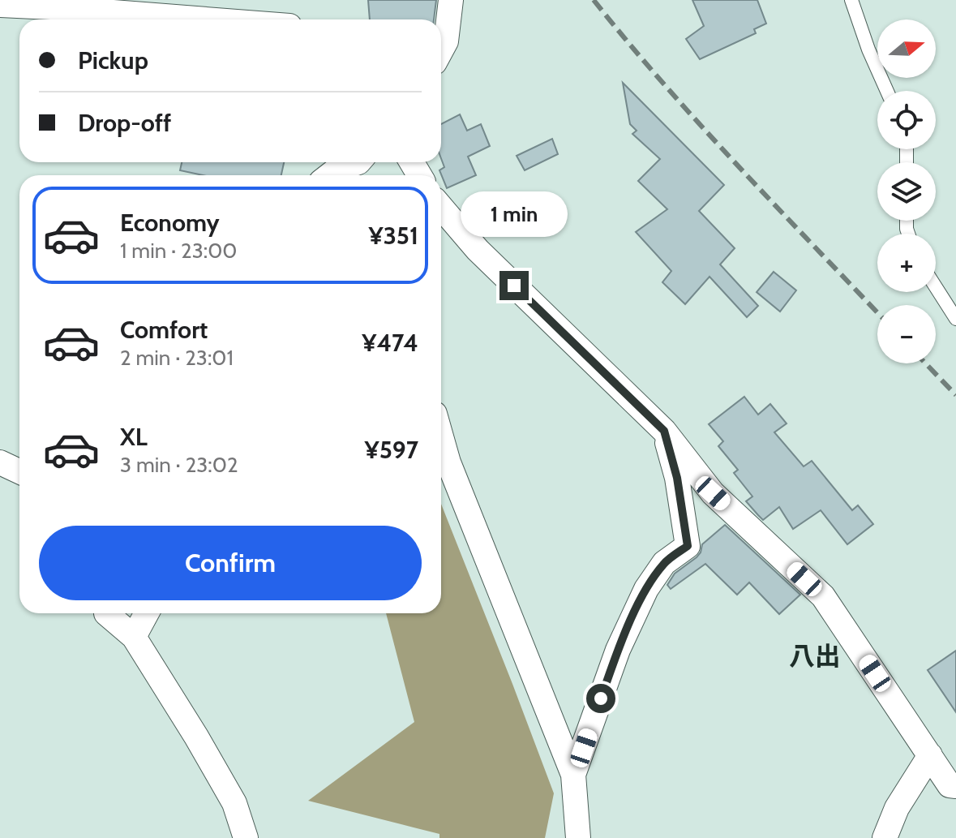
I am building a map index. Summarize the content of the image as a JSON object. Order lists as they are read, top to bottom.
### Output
{
  "districts": ["八出"],
  "north": "right",
  "page": {
    "map_buttons": ["+", "−"],
    "banner": ["Pickup", "Drop-off"],
    "list": [
      {
        "name": "Economy",
        "note": "1 min · 23:00",
        "value": "¥351"
      },
      {
        "name": "Comfort",
        "note": "2 min · 23:01",
        "value": "¥474"
      },
      {
        "name": "XL",
        "note": "3 min · 23:02",
        "value": "¥597"
      }
    ],
    "bubble": "1 min",
    "buttons": "Confirm"
  }
}
